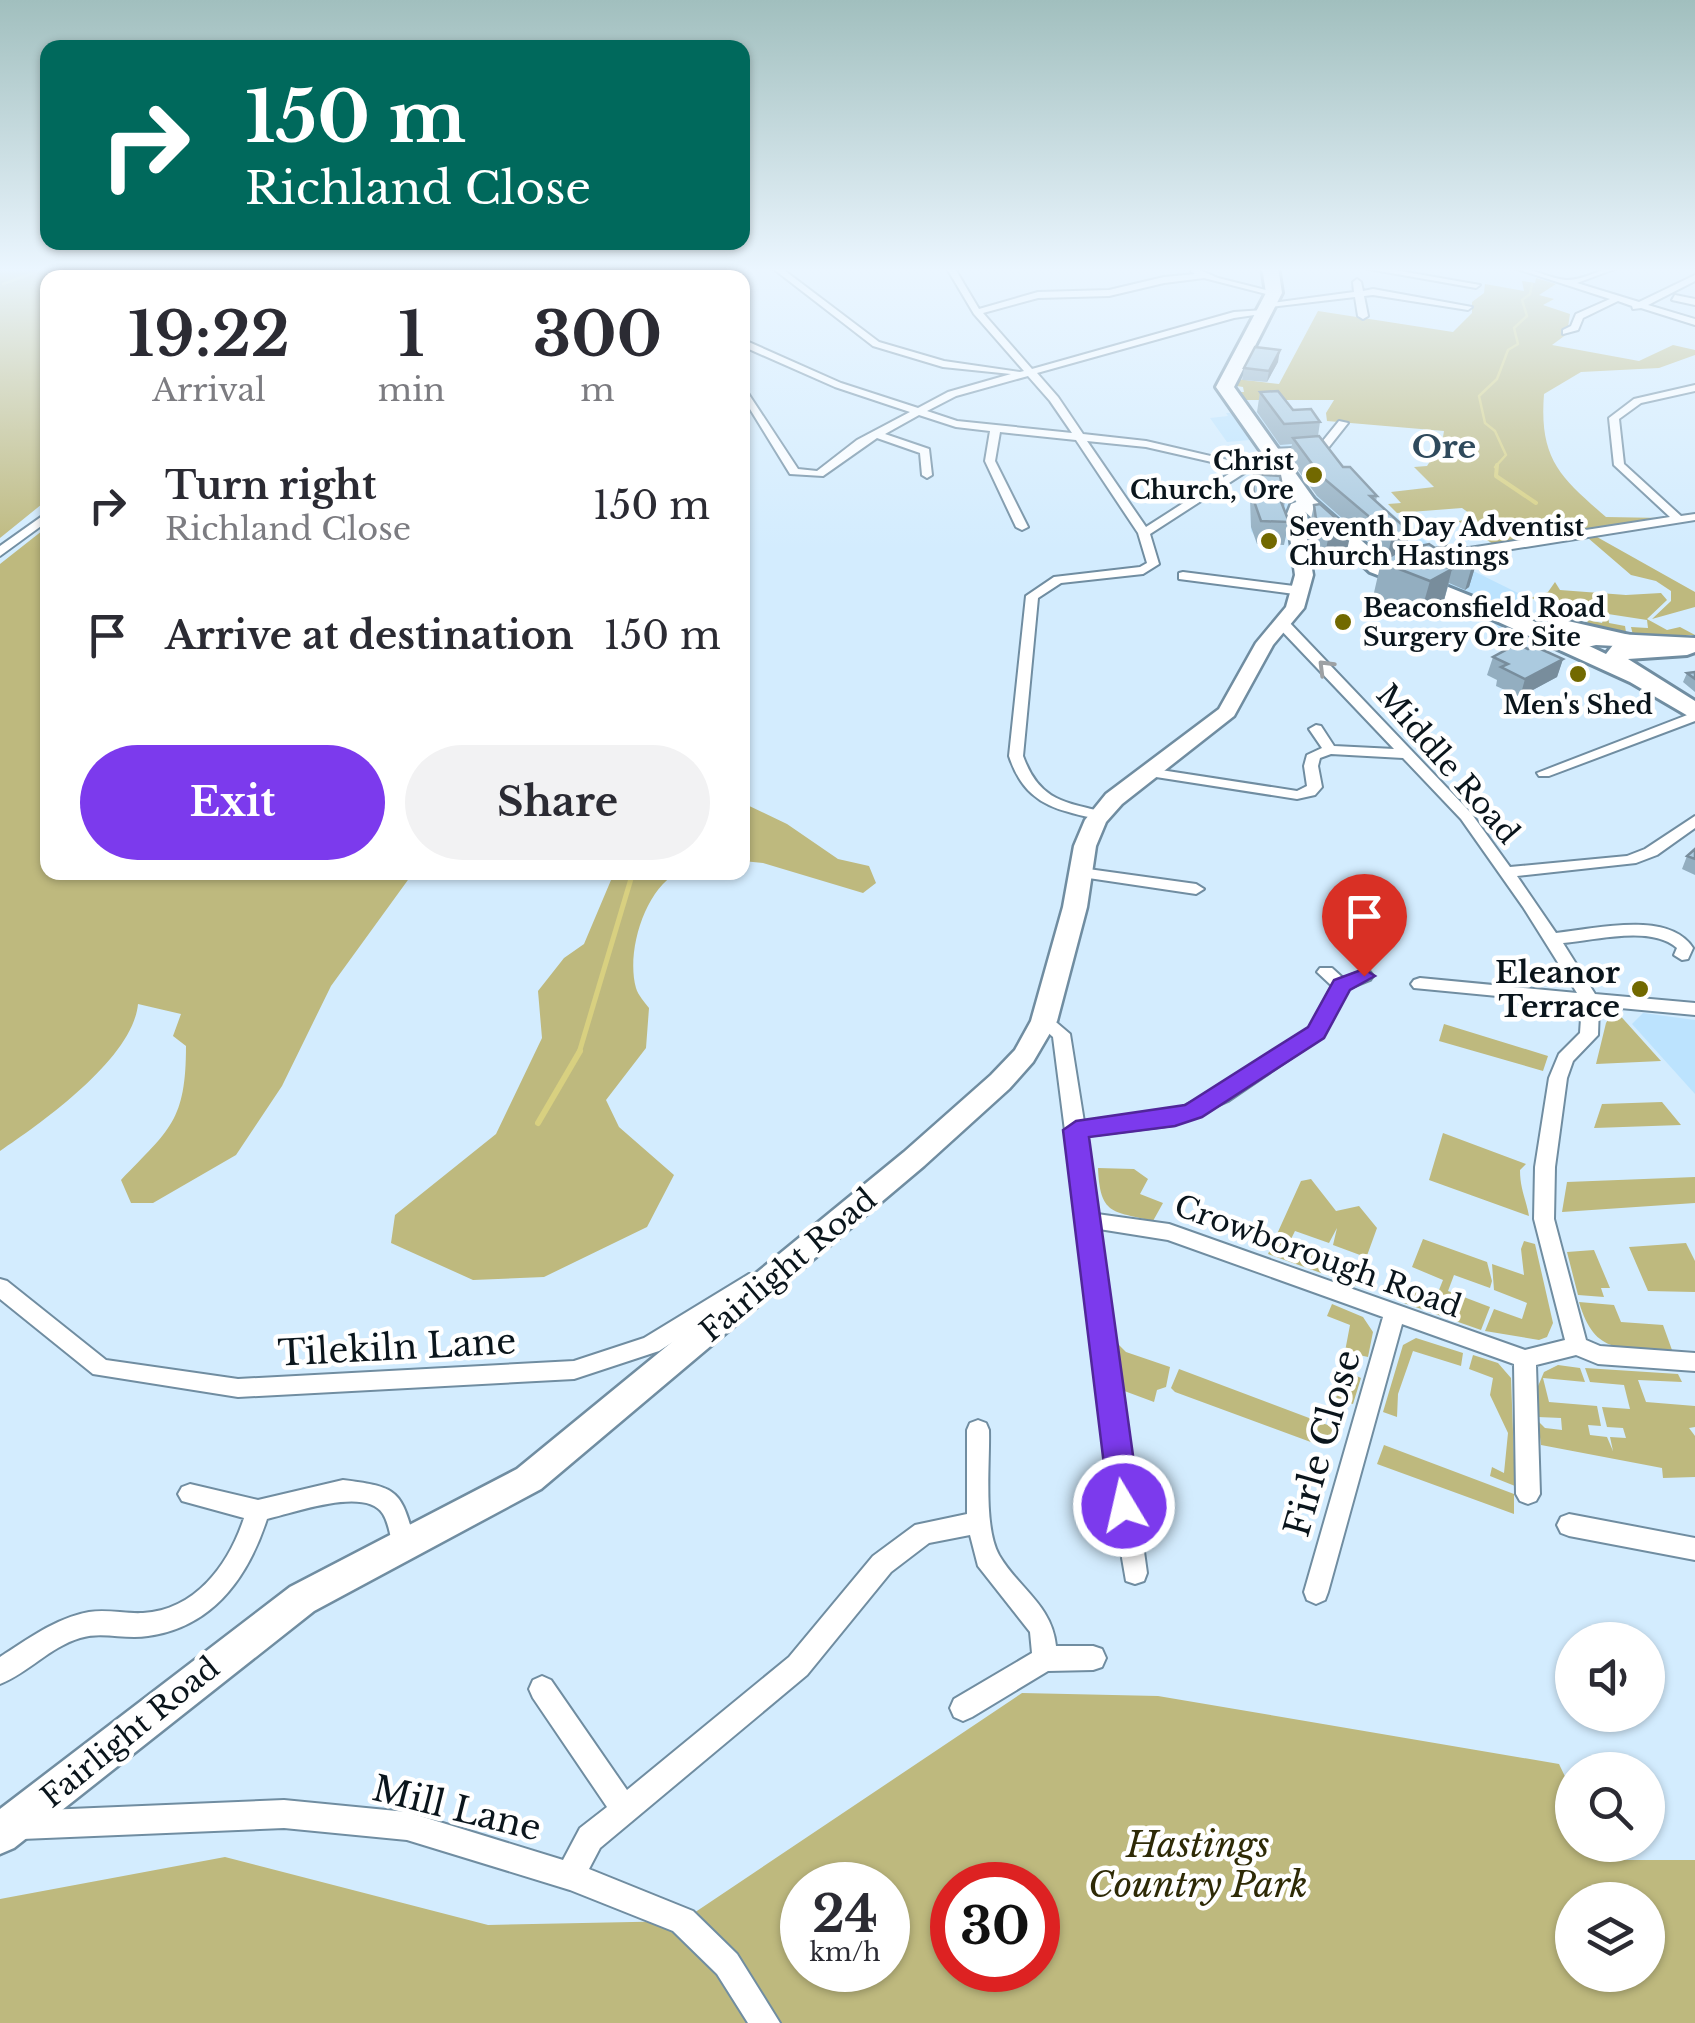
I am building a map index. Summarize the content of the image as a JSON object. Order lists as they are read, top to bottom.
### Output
{
  "streets": {
    "street": [
      "Middle Road",
      "Crowborough Road",
      "Fairlight Road",
      "Tilekiln Lane",
      "Firle Close",
      "Mill Lane"
    ]
  },
  "crossings": [
    ["Middle Road", "Fairlight Road"],
    ["Crowborough Road", "Firle Close"],
    ["Fairlight Road", "Tilekiln Lane"],
    ["Fairlight Road", "Mill Lane"]
  ],
  "one_way": ["Middle Road"],
  "districts": ["Ore"],
  "parks": ["Hastings Country Park"],
  "places": [
    "Christ Church, Ore",
    "Seventh Day Adventist Church Hastings",
    "Beaconsfield Road Surgery Ore Site",
    "Men's Shed",
    "Eleanor Terrace"
  ],
  "page": {
    "turn": ["150 m", "Richland Close"],
    "eta": [
      "19:22",
      "Arrival",
      "1",
      "min",
      "300",
      "m"
    ],
    "list": [
      {
        "name": "Turn right",
        "note": "Richland Close",
        "value": "150 m"
      },
      {
        "name": "Arrive at destination",
        "value": "150 m"
      }
    ],
    "buttons": ["Exit", "Share"],
    "speed": "24 km/h",
    "limit": "30"
  }
}
